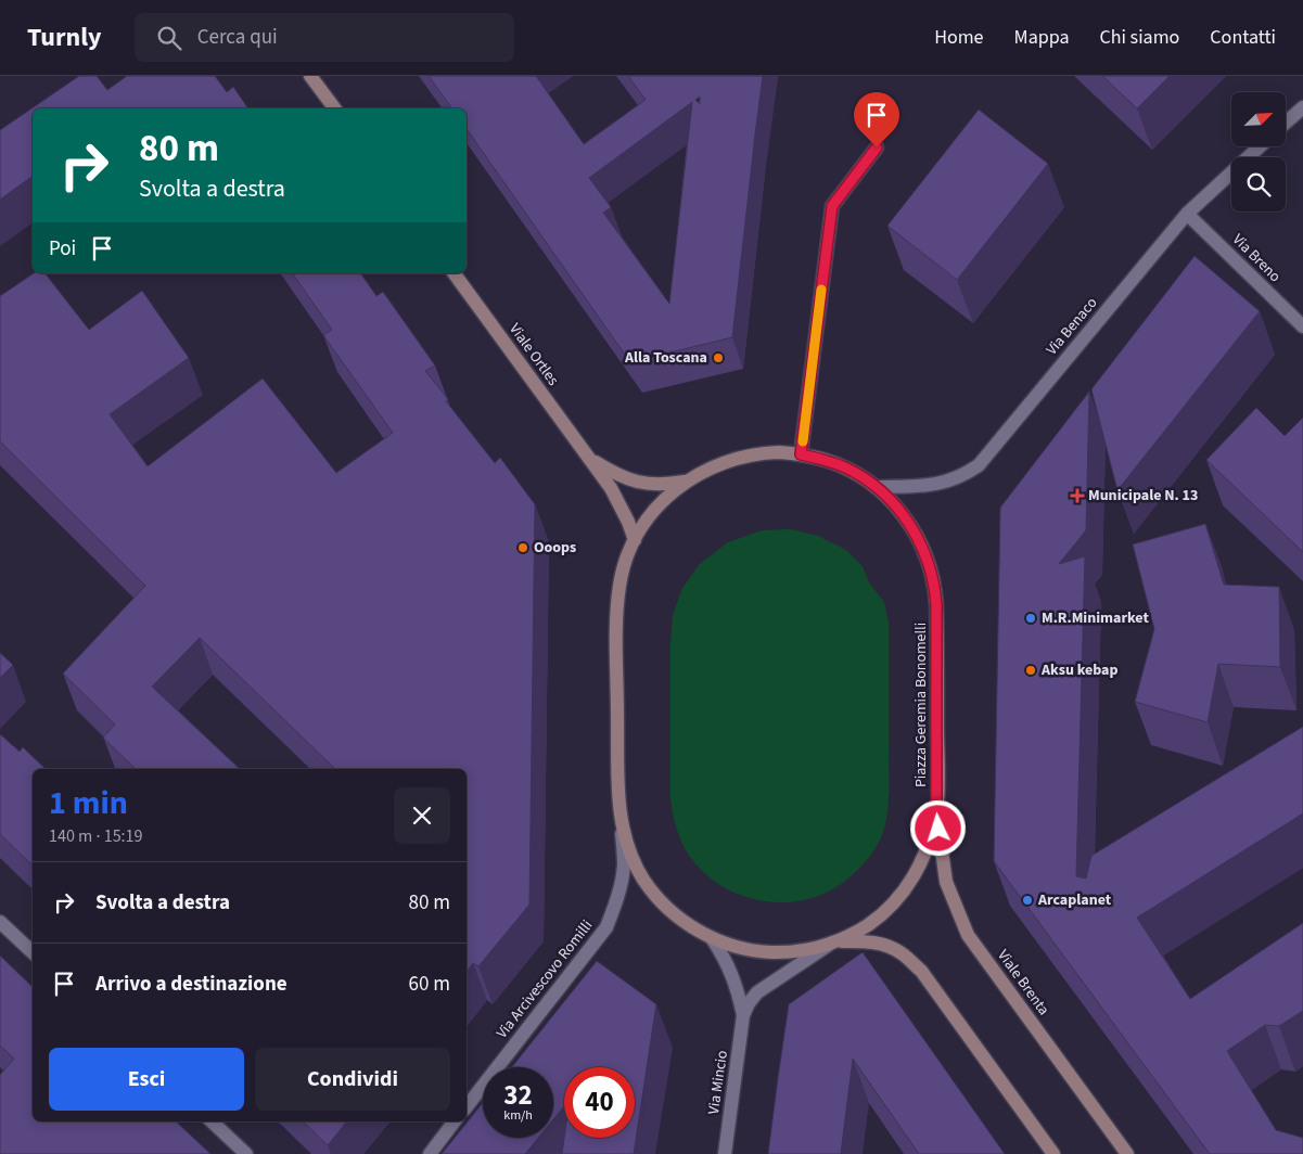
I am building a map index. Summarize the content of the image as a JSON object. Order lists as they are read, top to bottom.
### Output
{
  "streets": {
    "street": [
      "Via Breno",
      "Via Benaco",
      "Viale Ortles",
      "Piazza Geremia Bonomelli",
      "Via Arcivescovo Romilli",
      "Viale Brenta",
      "Via Mincio"
    ]
  },
  "crossings": [
    ["Via Breno", "Via Benaco"],
    ["Via Benaco", "Piazza Geremia Bonomelli"],
    ["Viale Ortles", "Piazza Geremia Bonomelli"],
    ["Piazza Geremia Bonomelli", "Via Arcivescovo Romilli"],
    ["Piazza Geremia Bonomelli", "Viale Brenta"],
    ["Piazza Geremia Bonomelli", "Via Mincio"]
  ],
  "places": {
    "other": [
      "Alla Toscana",
      "Ooops",
      "M.R.Minimarket",
      "Aksu kebap",
      "Arcaplanet"
    ],
    "health": ["Municipale N. 13"]
  },
  "north": "top right",
  "page": {
    "header": "Turnly",
    "search": "Cerca qui",
    "nav": [
      "Home",
      "Mappa",
      "Chi siamo",
      "Contatti"
    ],
    "turn": ["80 m", "Svolta a destra"],
    "then": "Poi",
    "heading": ["1 min", "140 m · 15:19"],
    "list": [
      {
        "name": "Svolta a destra",
        "value": "80 m"
      },
      {
        "name": "Arrivo a destinazione",
        "value": "60 m"
      }
    ],
    "buttons": ["Esci", "Condividi"],
    "speed": "32 km/h",
    "limit": "40"
  }
}
